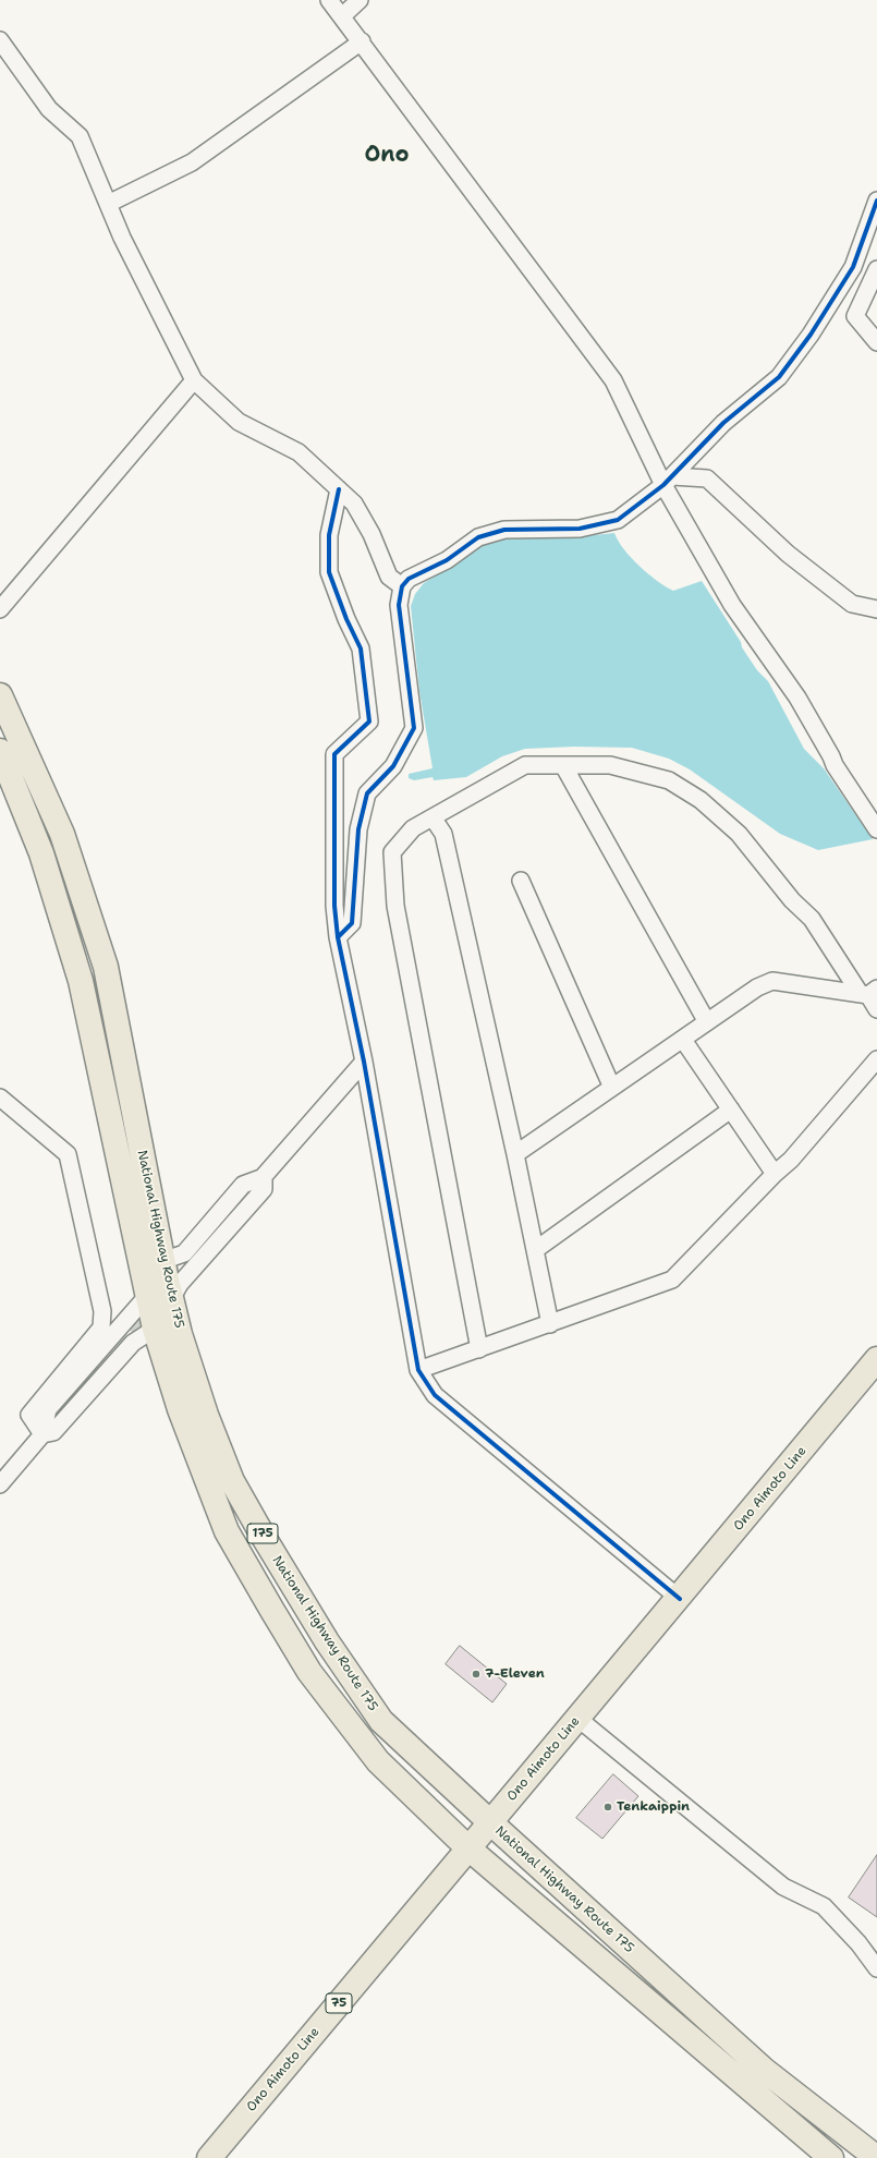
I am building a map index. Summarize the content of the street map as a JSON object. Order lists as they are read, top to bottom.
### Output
{
  "streets": {
    "main road": [
      "National Highway Route 175",
      "Ono Aimoto Line",
      "175",
      "75"
    ]
  },
  "crossings": [
    ["National Highway Route 175", "Ono Aimoto Line"]
  ],
  "districts": ["Ono"],
  "places": ["7-Eleven", "Tenkaippin"]
}
